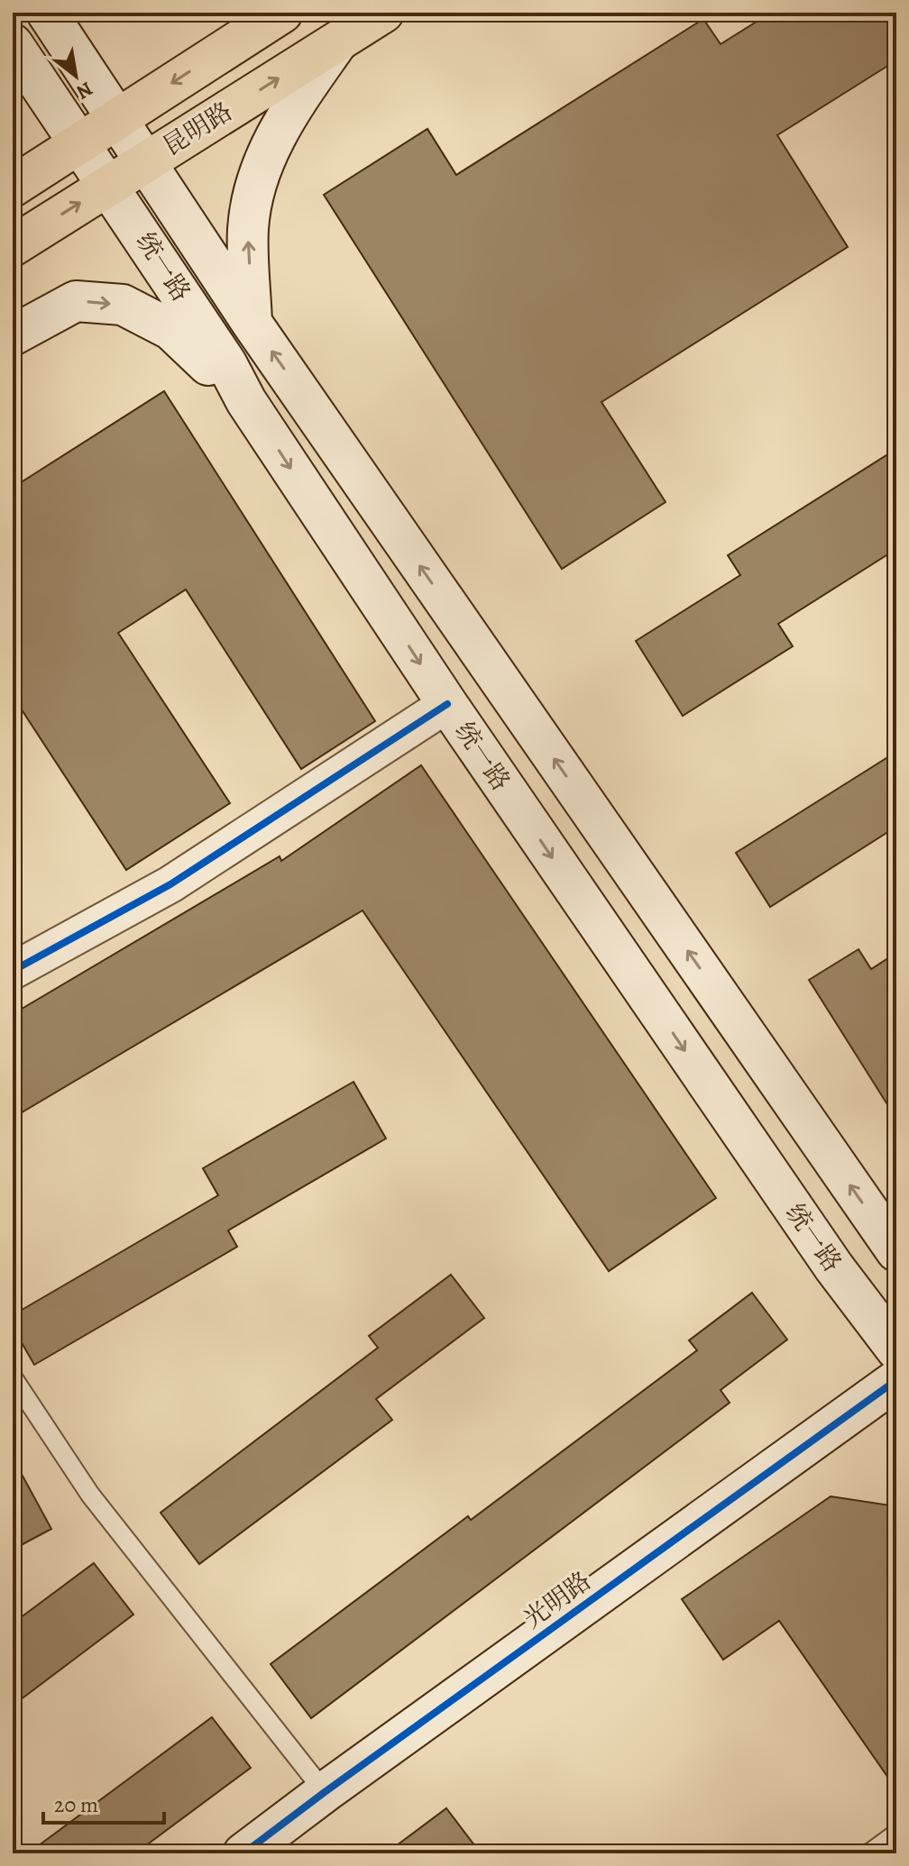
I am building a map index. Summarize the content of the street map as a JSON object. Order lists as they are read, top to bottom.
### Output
{
  "streets": {
    "main road": ["昆明路", "统一路", "光明路"]
  },
  "crossings": [
    ["昆明路", "统一路"]
  ],
  "scale_bar": "20 m",
  "north": "bottom right"
}
